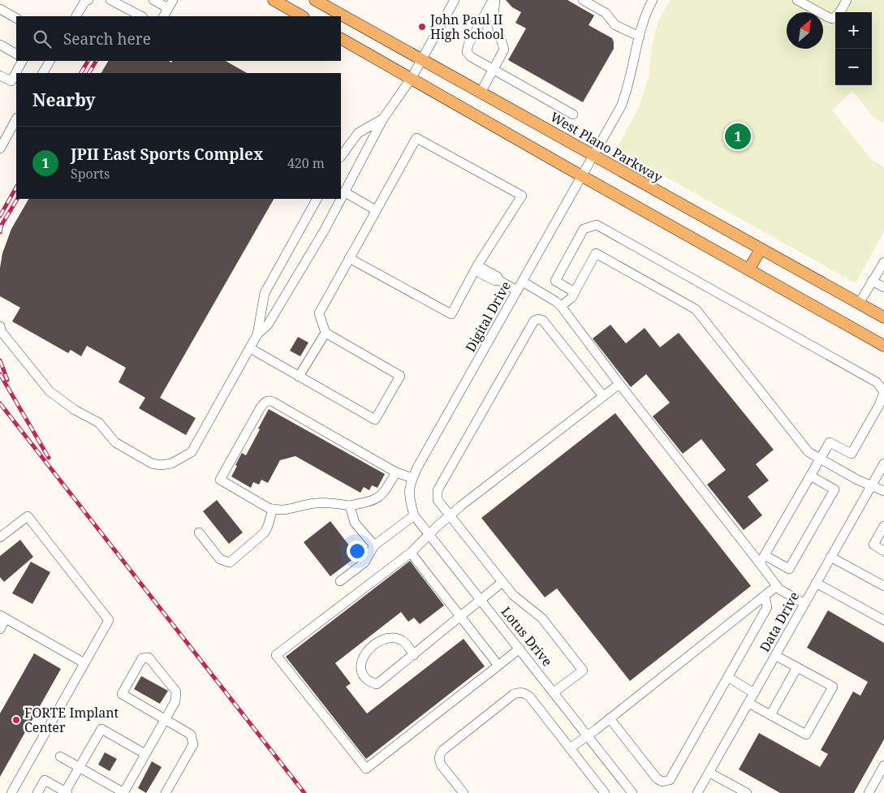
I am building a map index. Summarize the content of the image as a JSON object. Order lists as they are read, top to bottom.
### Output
{
  "streets": {
    "main road": ["West Plano Parkway"],
    "street": ["Digital Drive", "Data Drive", "Lotus Drive"]
  },
  "crossings": [
    ["West Plano Parkway", "Digital Drive"],
    ["Digital Drive", "Lotus Drive"]
  ],
  "places": ["John Paul II High School", "FORTE Implant Center"],
  "north": "top right",
  "page": {
    "map_buttons": ["+", "−"],
    "search": "Search here",
    "heading": "Nearby",
    "pins": "1",
    "list": [
      {
        "mark": "1",
        "name": "JPII East Sports Complex",
        "note": "Sports",
        "value": "420 m"
      }
    ]
  }
}
